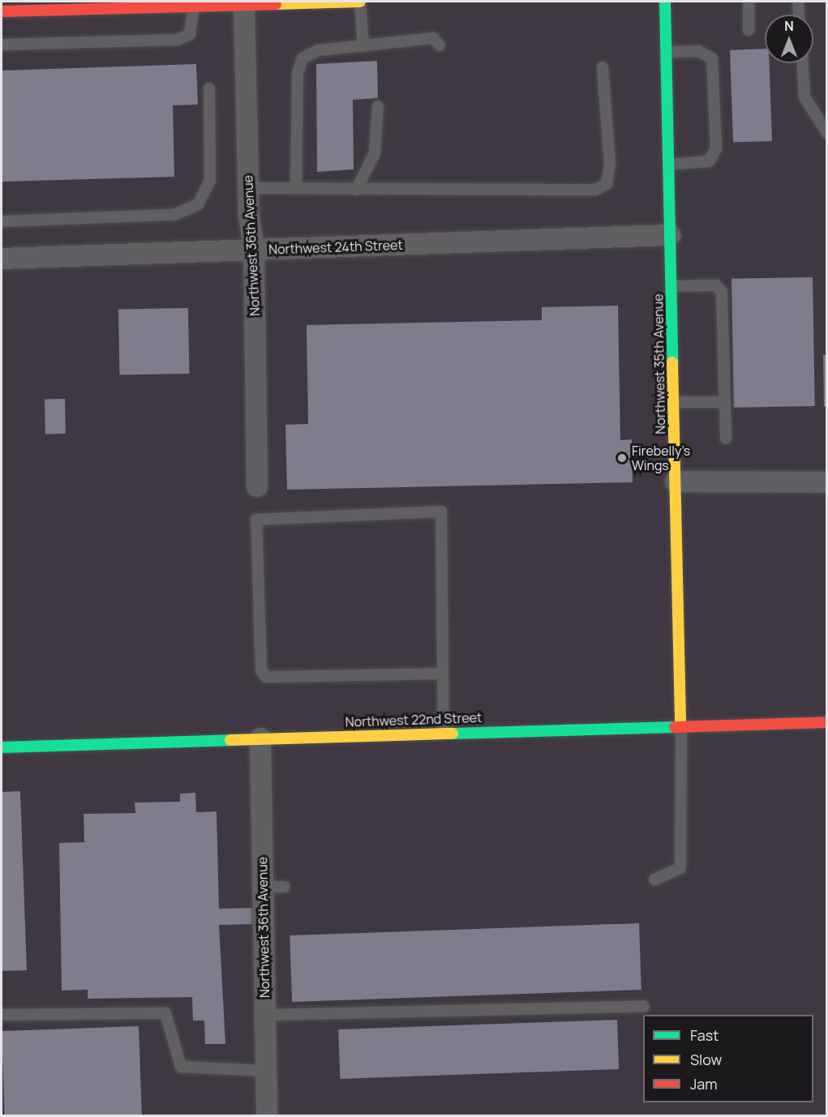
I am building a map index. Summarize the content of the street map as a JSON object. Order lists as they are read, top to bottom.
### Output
{
  "streets": {
    "street": [
      "Northwest 36th Avenue",
      "Northwest 24th Street",
      "Northwest 35th Avenue",
      "Northwest 22nd Street"
    ]
  },
  "crossings": [
    ["Northwest 36th Avenue", "Northwest 24th Street"],
    ["Northwest 36th Avenue", "Northwest 22nd Street"],
    ["Northwest 24th Street", "Northwest 35th Avenue"],
    ["Northwest 35th Avenue", "Northwest 22nd Street"]
  ],
  "places": ["Firebelly’s Wings"],
  "legend": ["Fast", "Slow", "Jam"],
  "north": "top"
}
